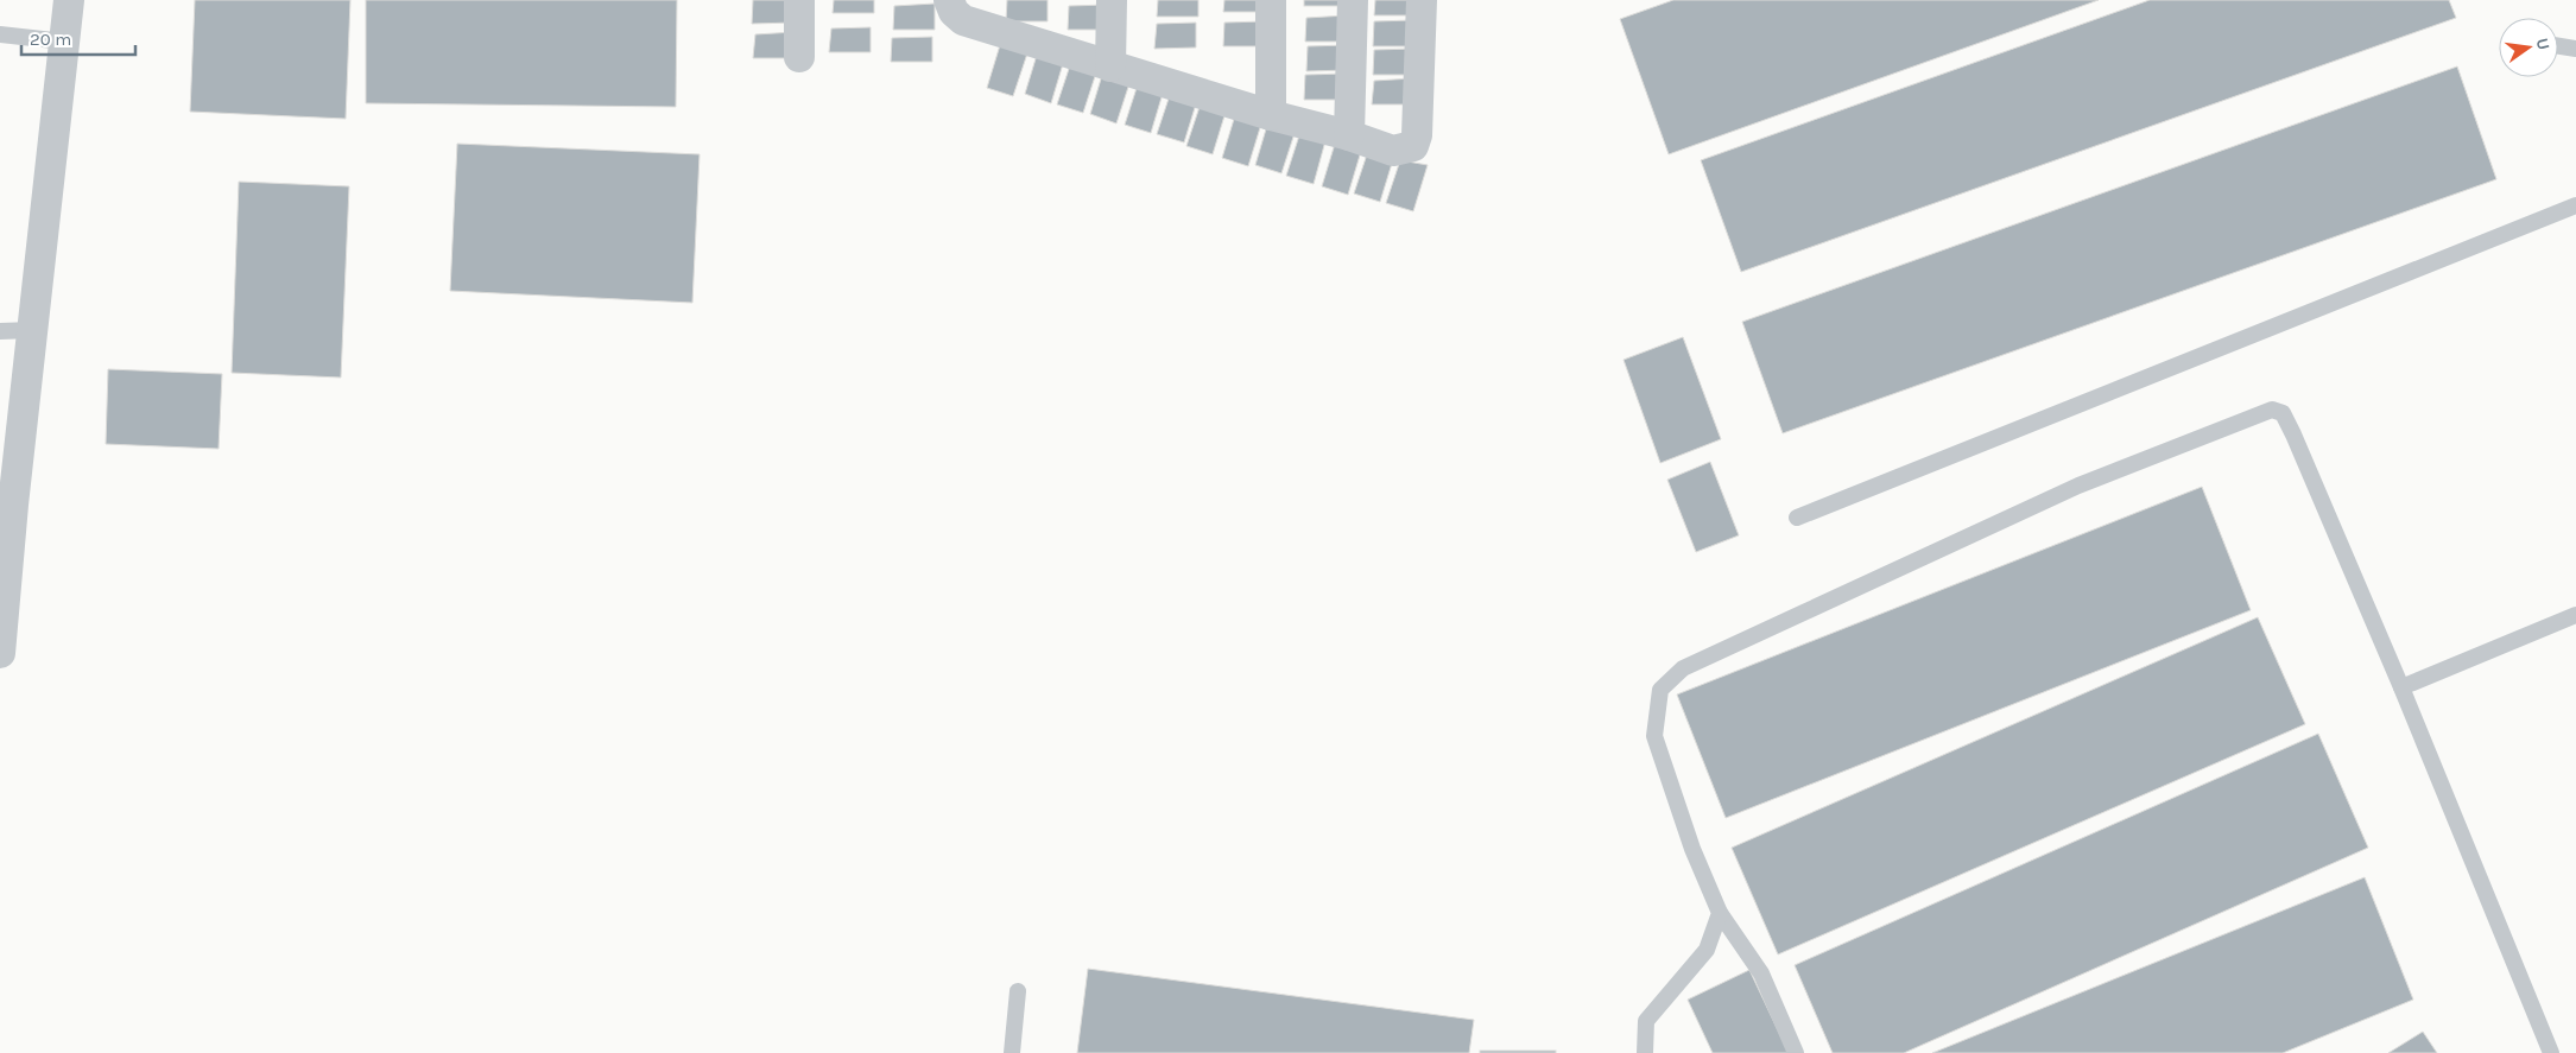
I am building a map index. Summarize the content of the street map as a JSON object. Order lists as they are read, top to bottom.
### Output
{
  "scale_bar": "20 m",
  "north": "right"
}
